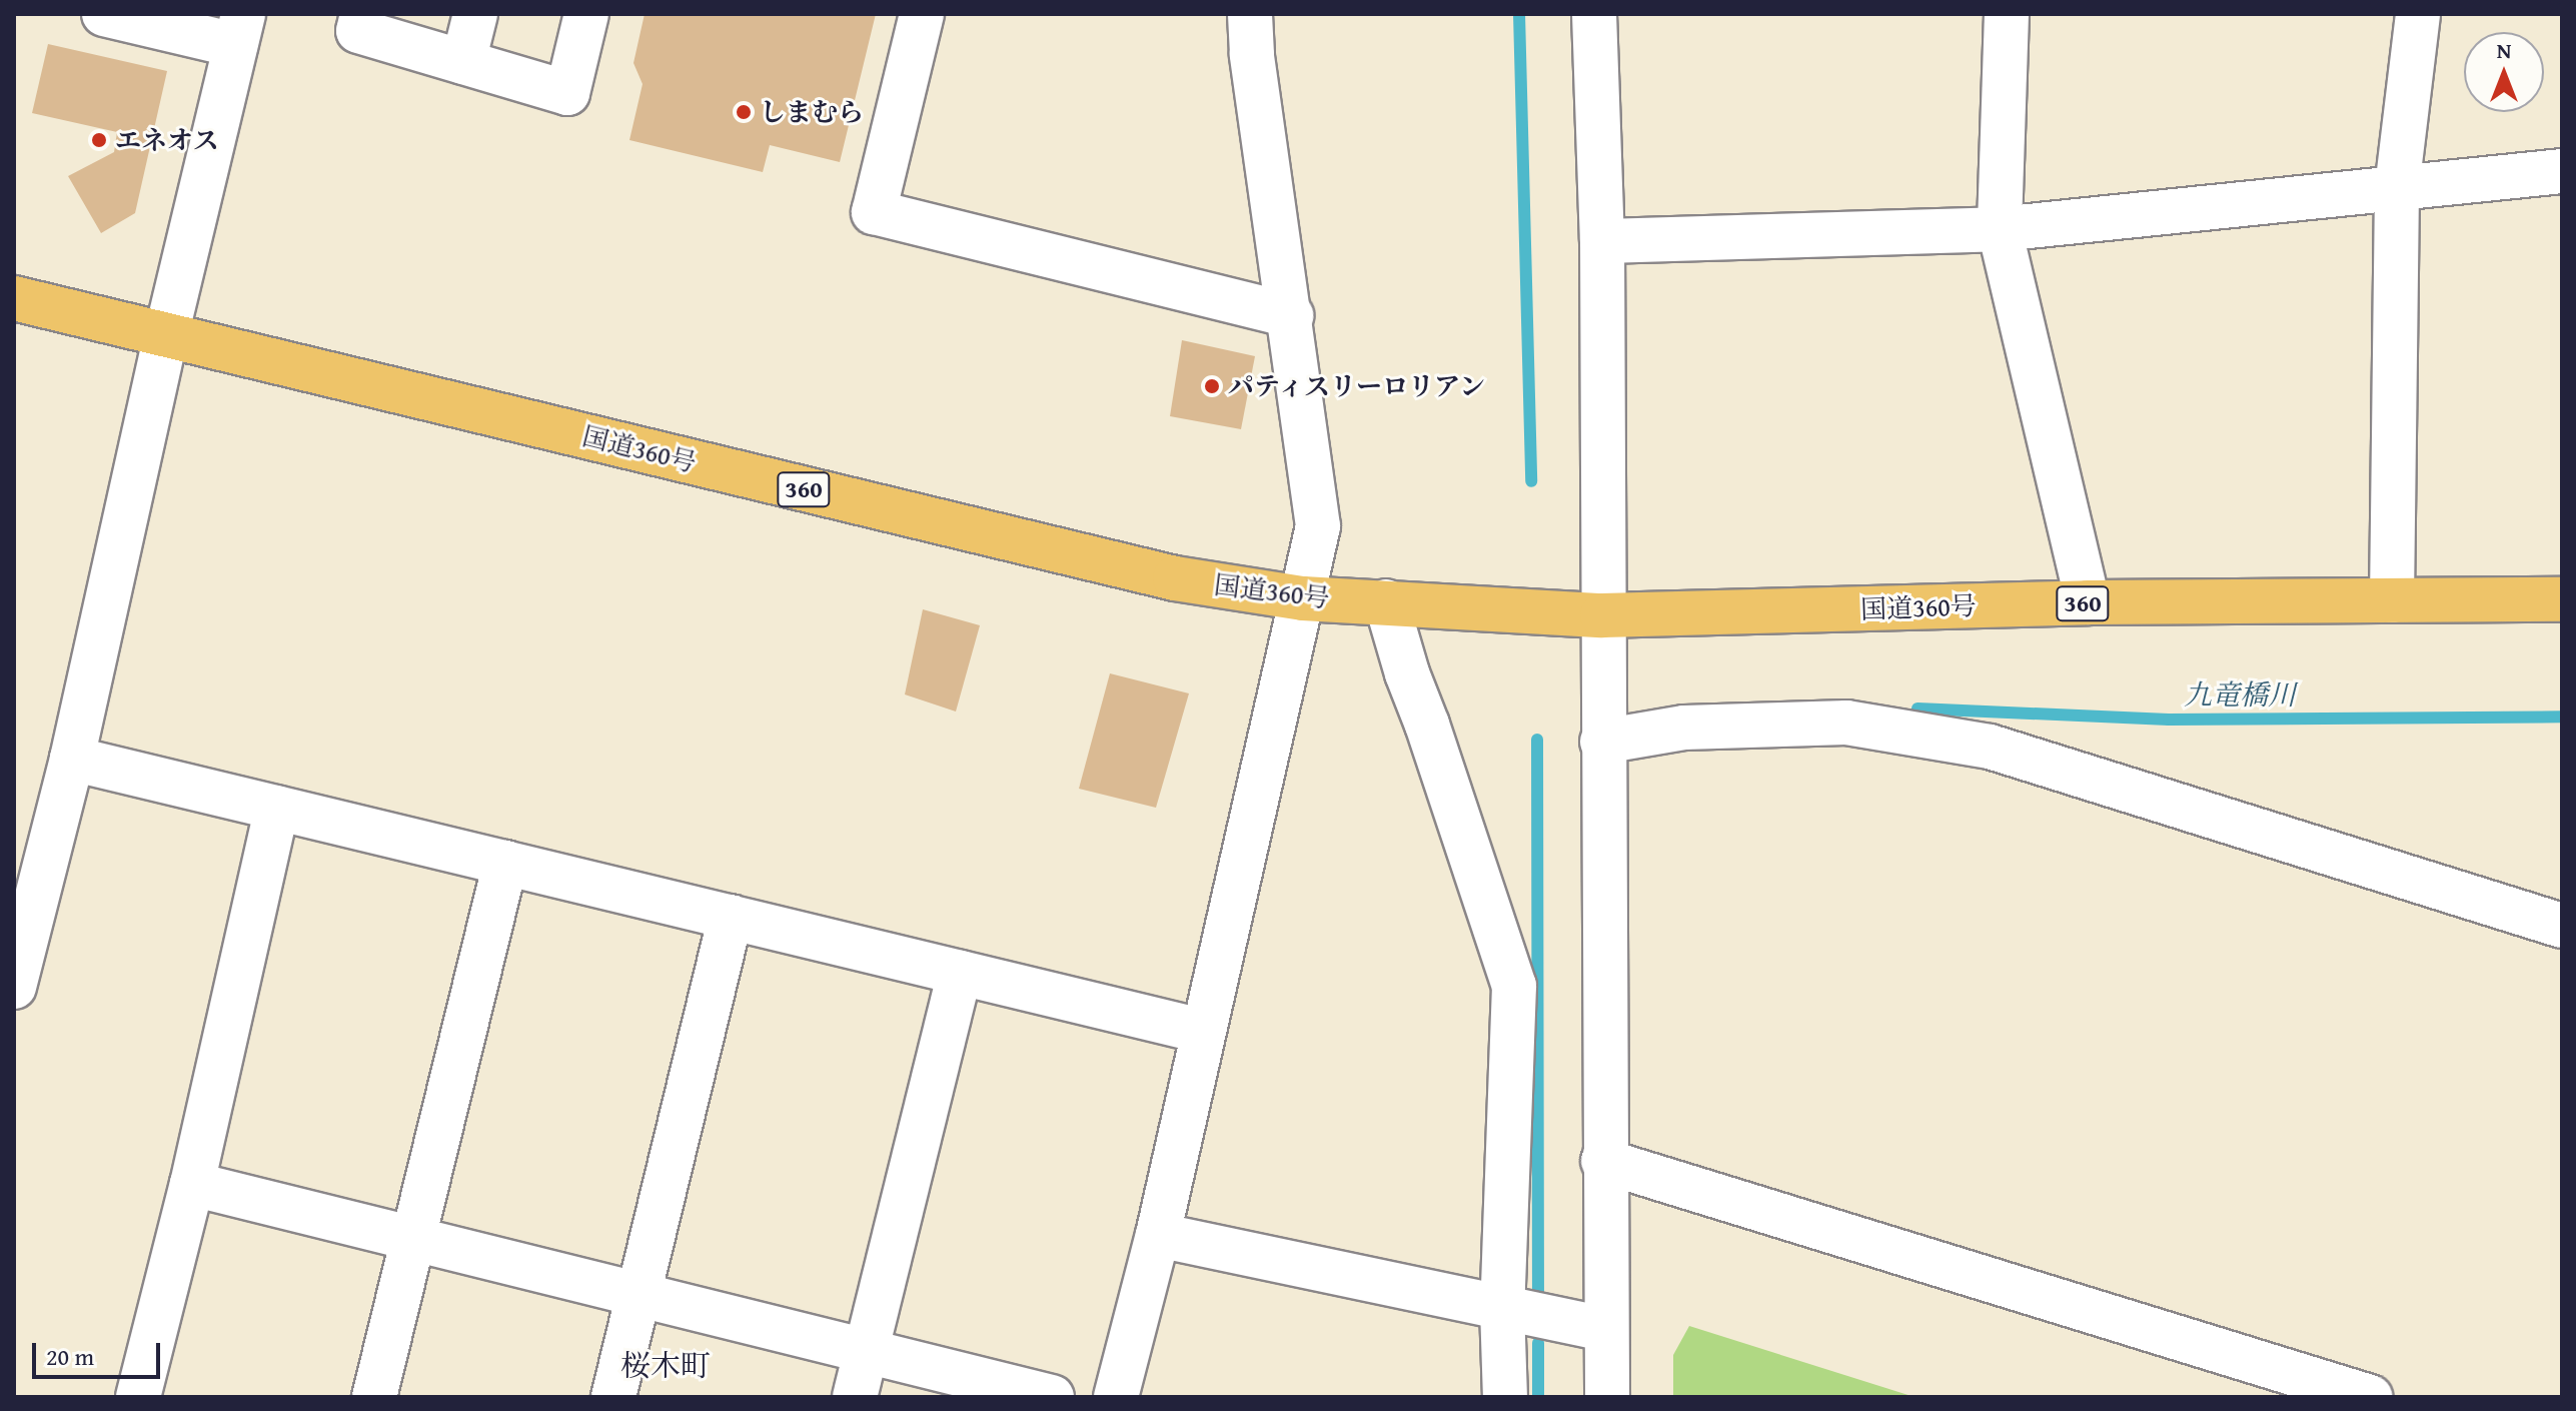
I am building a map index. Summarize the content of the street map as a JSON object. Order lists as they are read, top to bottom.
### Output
{
  "streets": {
    "highway": ["国道360号", "360"]
  },
  "districts": ["桜木町"],
  "water": ["九竜橋川"],
  "places": ["しまむら", "エネオス", "パティスリーロリアン"],
  "scale_bar": "20 m",
  "north": "top"
}
